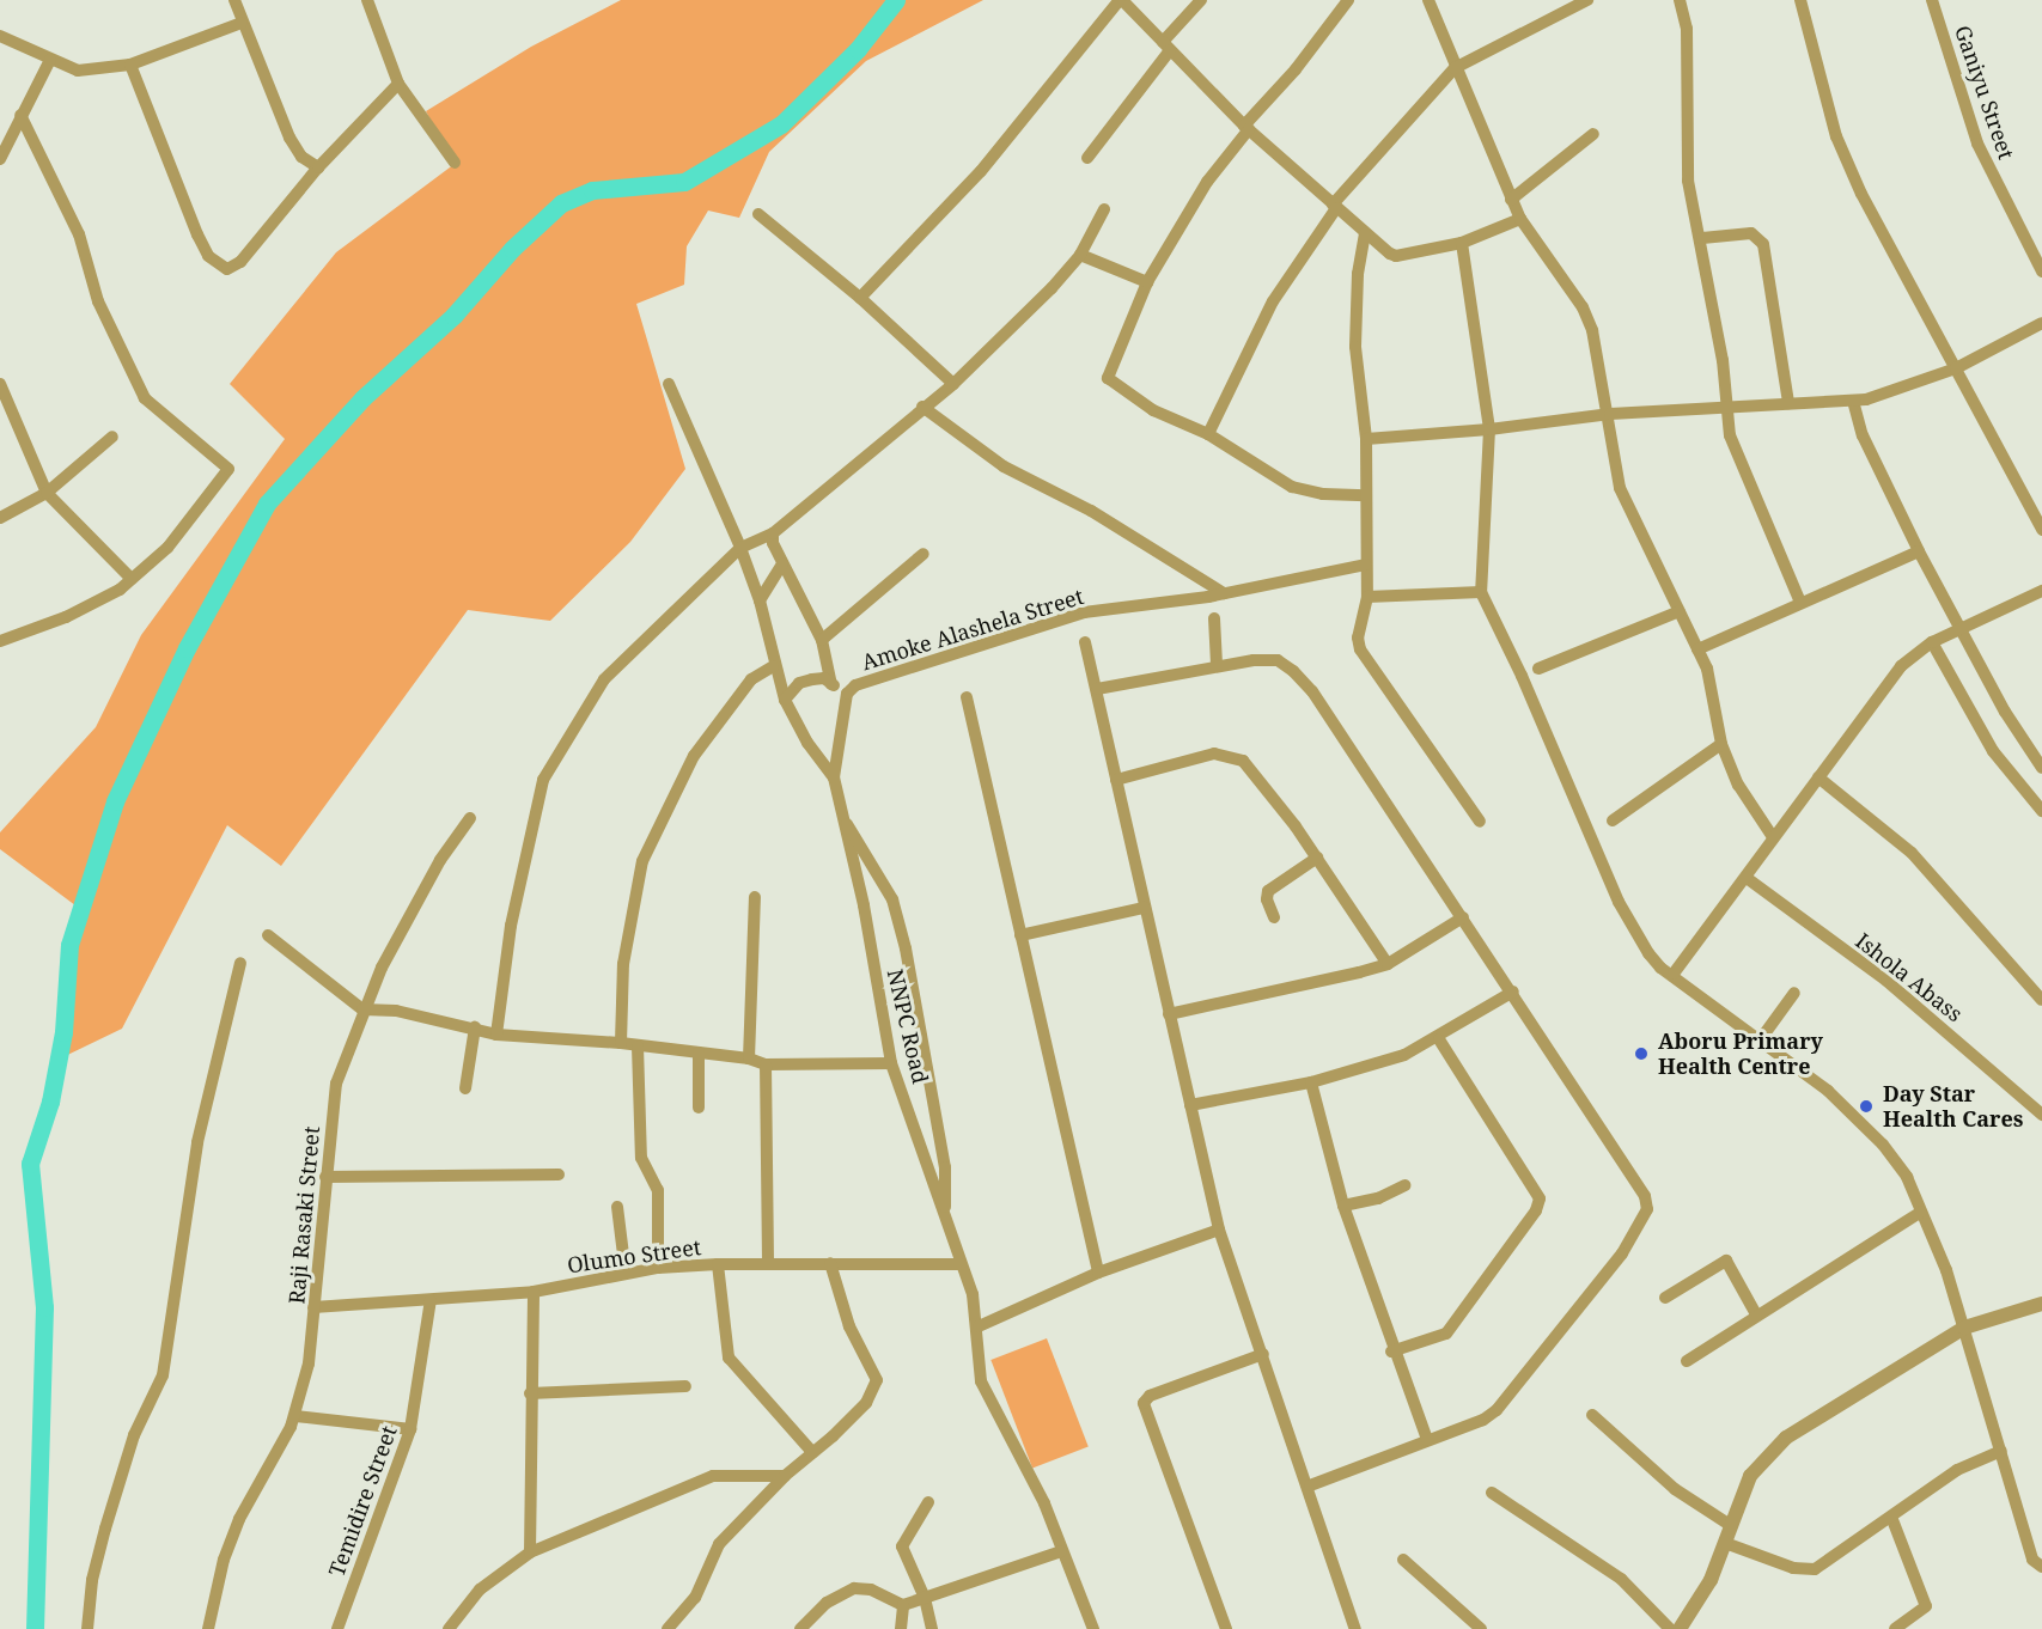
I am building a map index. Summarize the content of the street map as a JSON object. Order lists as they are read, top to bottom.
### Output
{
  "streets": {
    "street": [
      "Ganiyu Street",
      "Amoke Alashela Street",
      "Ishola Abass",
      "NNPC Road",
      "Raji Rasaki Street",
      "Olumo Street",
      "Temidire Street"
    ]
  },
  "crossings": [
    ["Amoke Alashela Street", "NNPC Road"],
    ["NNPC Road", "Olumo Street"],
    ["Raji Rasaki Street", "Olumo Street"],
    ["Olumo Street", "Temidire Street"]
  ],
  "places": ["Aboru Primary Health Centre", "Day Star Health Cares"]
}
